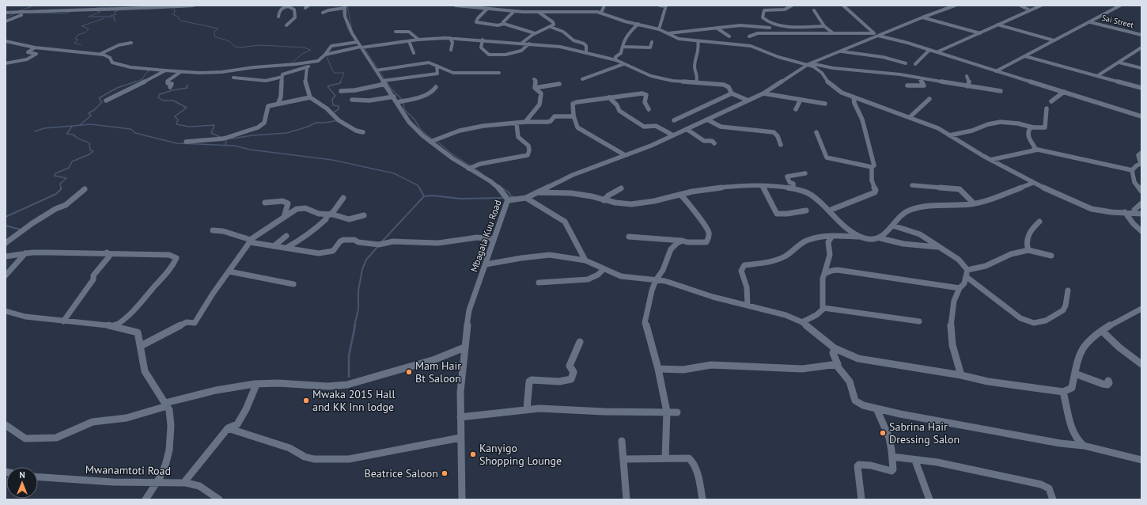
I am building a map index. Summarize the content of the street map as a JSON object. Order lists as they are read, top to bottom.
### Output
{
  "streets": {
    "street": ["Sai Street", "Mbagala Kuu Road", "Mwanamtoti Road"]
  },
  "places": [
    "Mam Hair Bt Saloon",
    "Mwaka 2015 Hall and KK Inn lodge",
    "Sabrina Hair Dressing Salon",
    "Kanyigo Shopping Lounge",
    "Beatrice Saloon"
  ],
  "north": "top"
}
